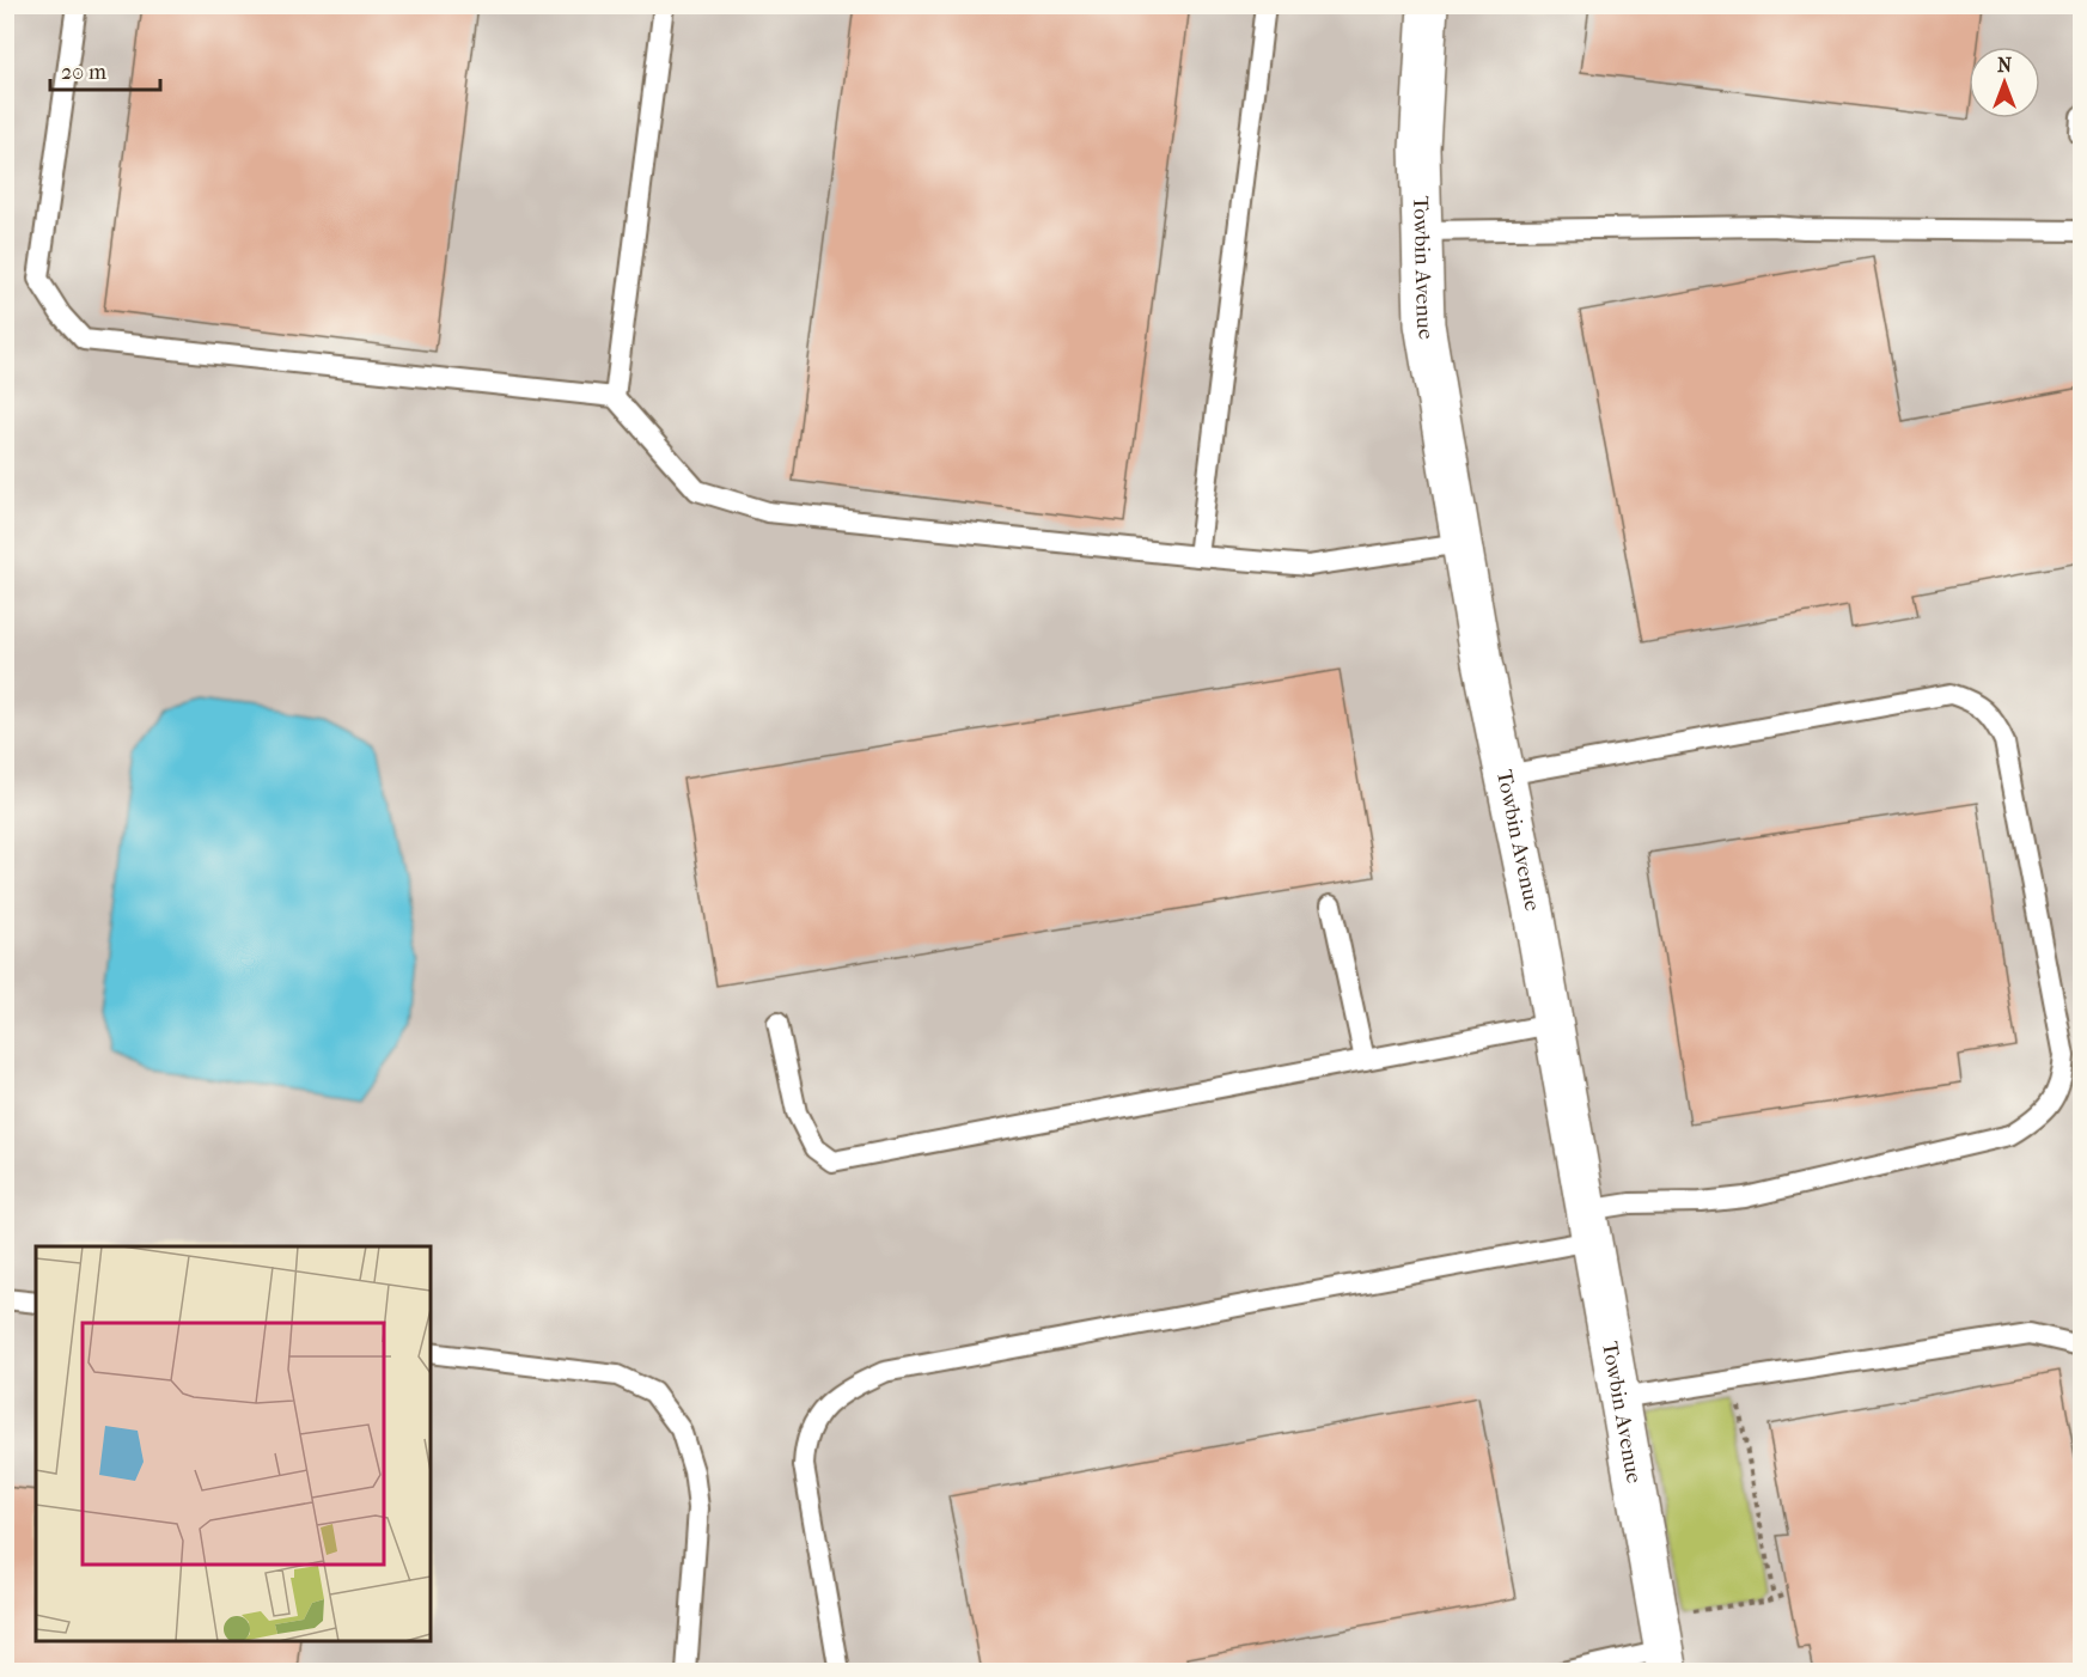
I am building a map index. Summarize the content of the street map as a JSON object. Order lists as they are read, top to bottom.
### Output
{
  "streets": {
    "street": ["Towbin Avenue"]
  },
  "scale_bar": "20 m",
  "north": "top"
}
